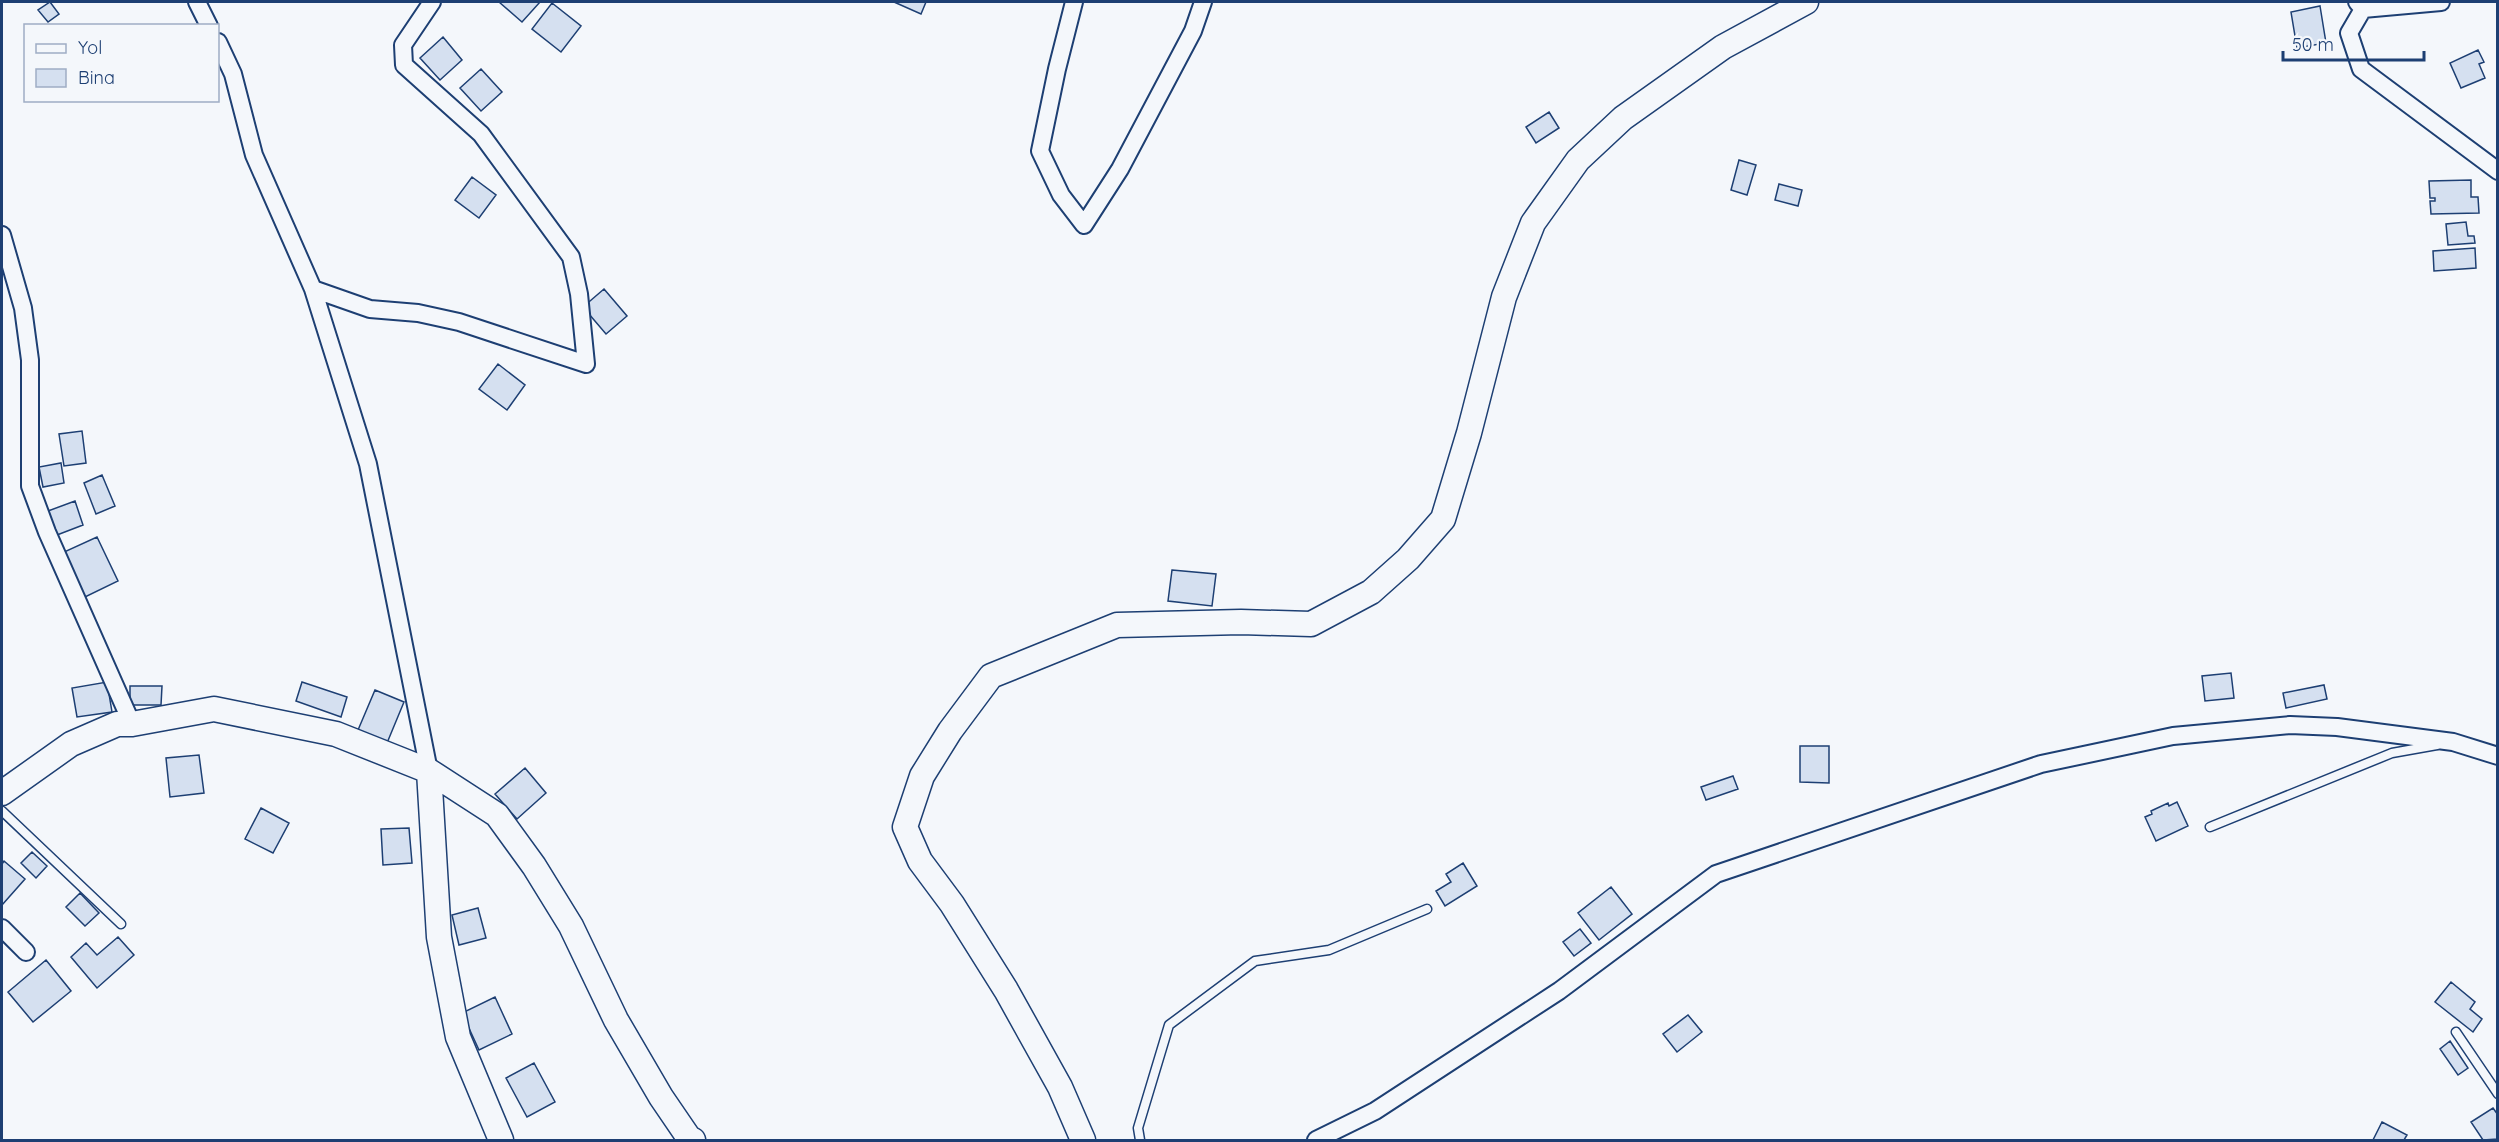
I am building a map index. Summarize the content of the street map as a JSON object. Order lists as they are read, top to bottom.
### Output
{
  "legend": ["Yol", "Bina"],
  "scale_bar": "50 m"
}
